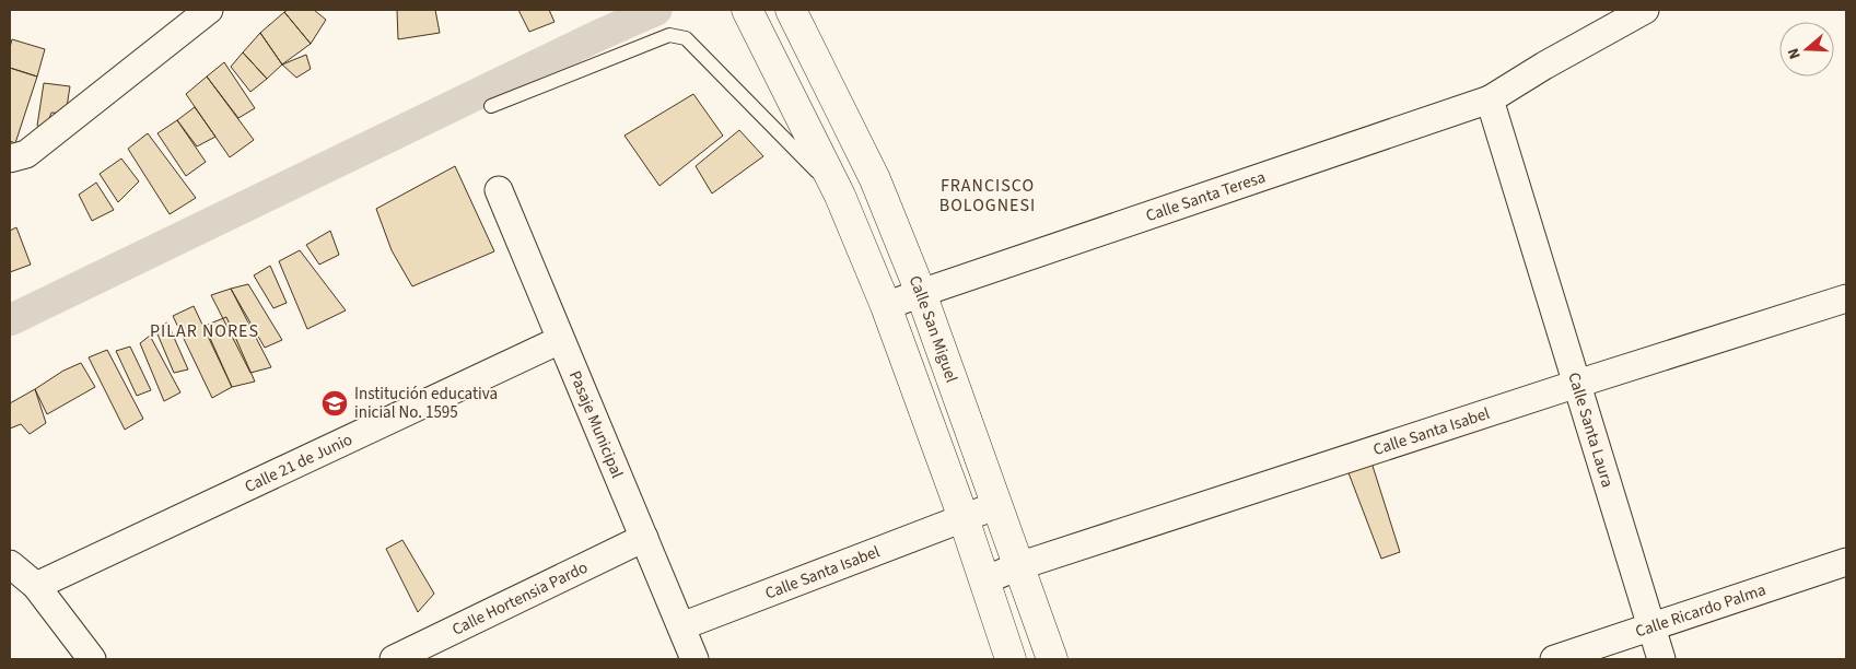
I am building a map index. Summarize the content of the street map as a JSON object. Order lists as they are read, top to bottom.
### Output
{
  "streets": {
    "street": [
      "Calle Santa Teresa",
      "Calle San Miguel",
      "Pasaje Municipal",
      "Calle Santa Laura",
      "Calle Santa Isabel",
      "Calle 21 de Junio",
      "Calle Hortensia Pardo",
      "Calle Ricardo Palma"
    ]
  },
  "crossings": [
    ["Calle Santa Teresa", "Calle San Miguel"],
    ["Calle Santa Teresa", "Calle Santa Laura"],
    ["Calle San Miguel", "Calle Santa Isabel"],
    ["Pasaje Municipal", "Calle Santa Isabel"],
    ["Pasaje Municipal", "Calle 21 de Junio"],
    ["Pasaje Municipal", "Calle Hortensia Pardo"],
    ["Calle Santa Laura", "Calle Santa Isabel"],
    ["Calle Santa Laura", "Calle Ricardo Palma"]
  ],
  "districts": ["FRANCISCO BOLOGNESI", "PILAR NORES"],
  "places": {
    "school or university": ["Institución educativa inicial No. 1595"]
  },
  "north": "left"
}
